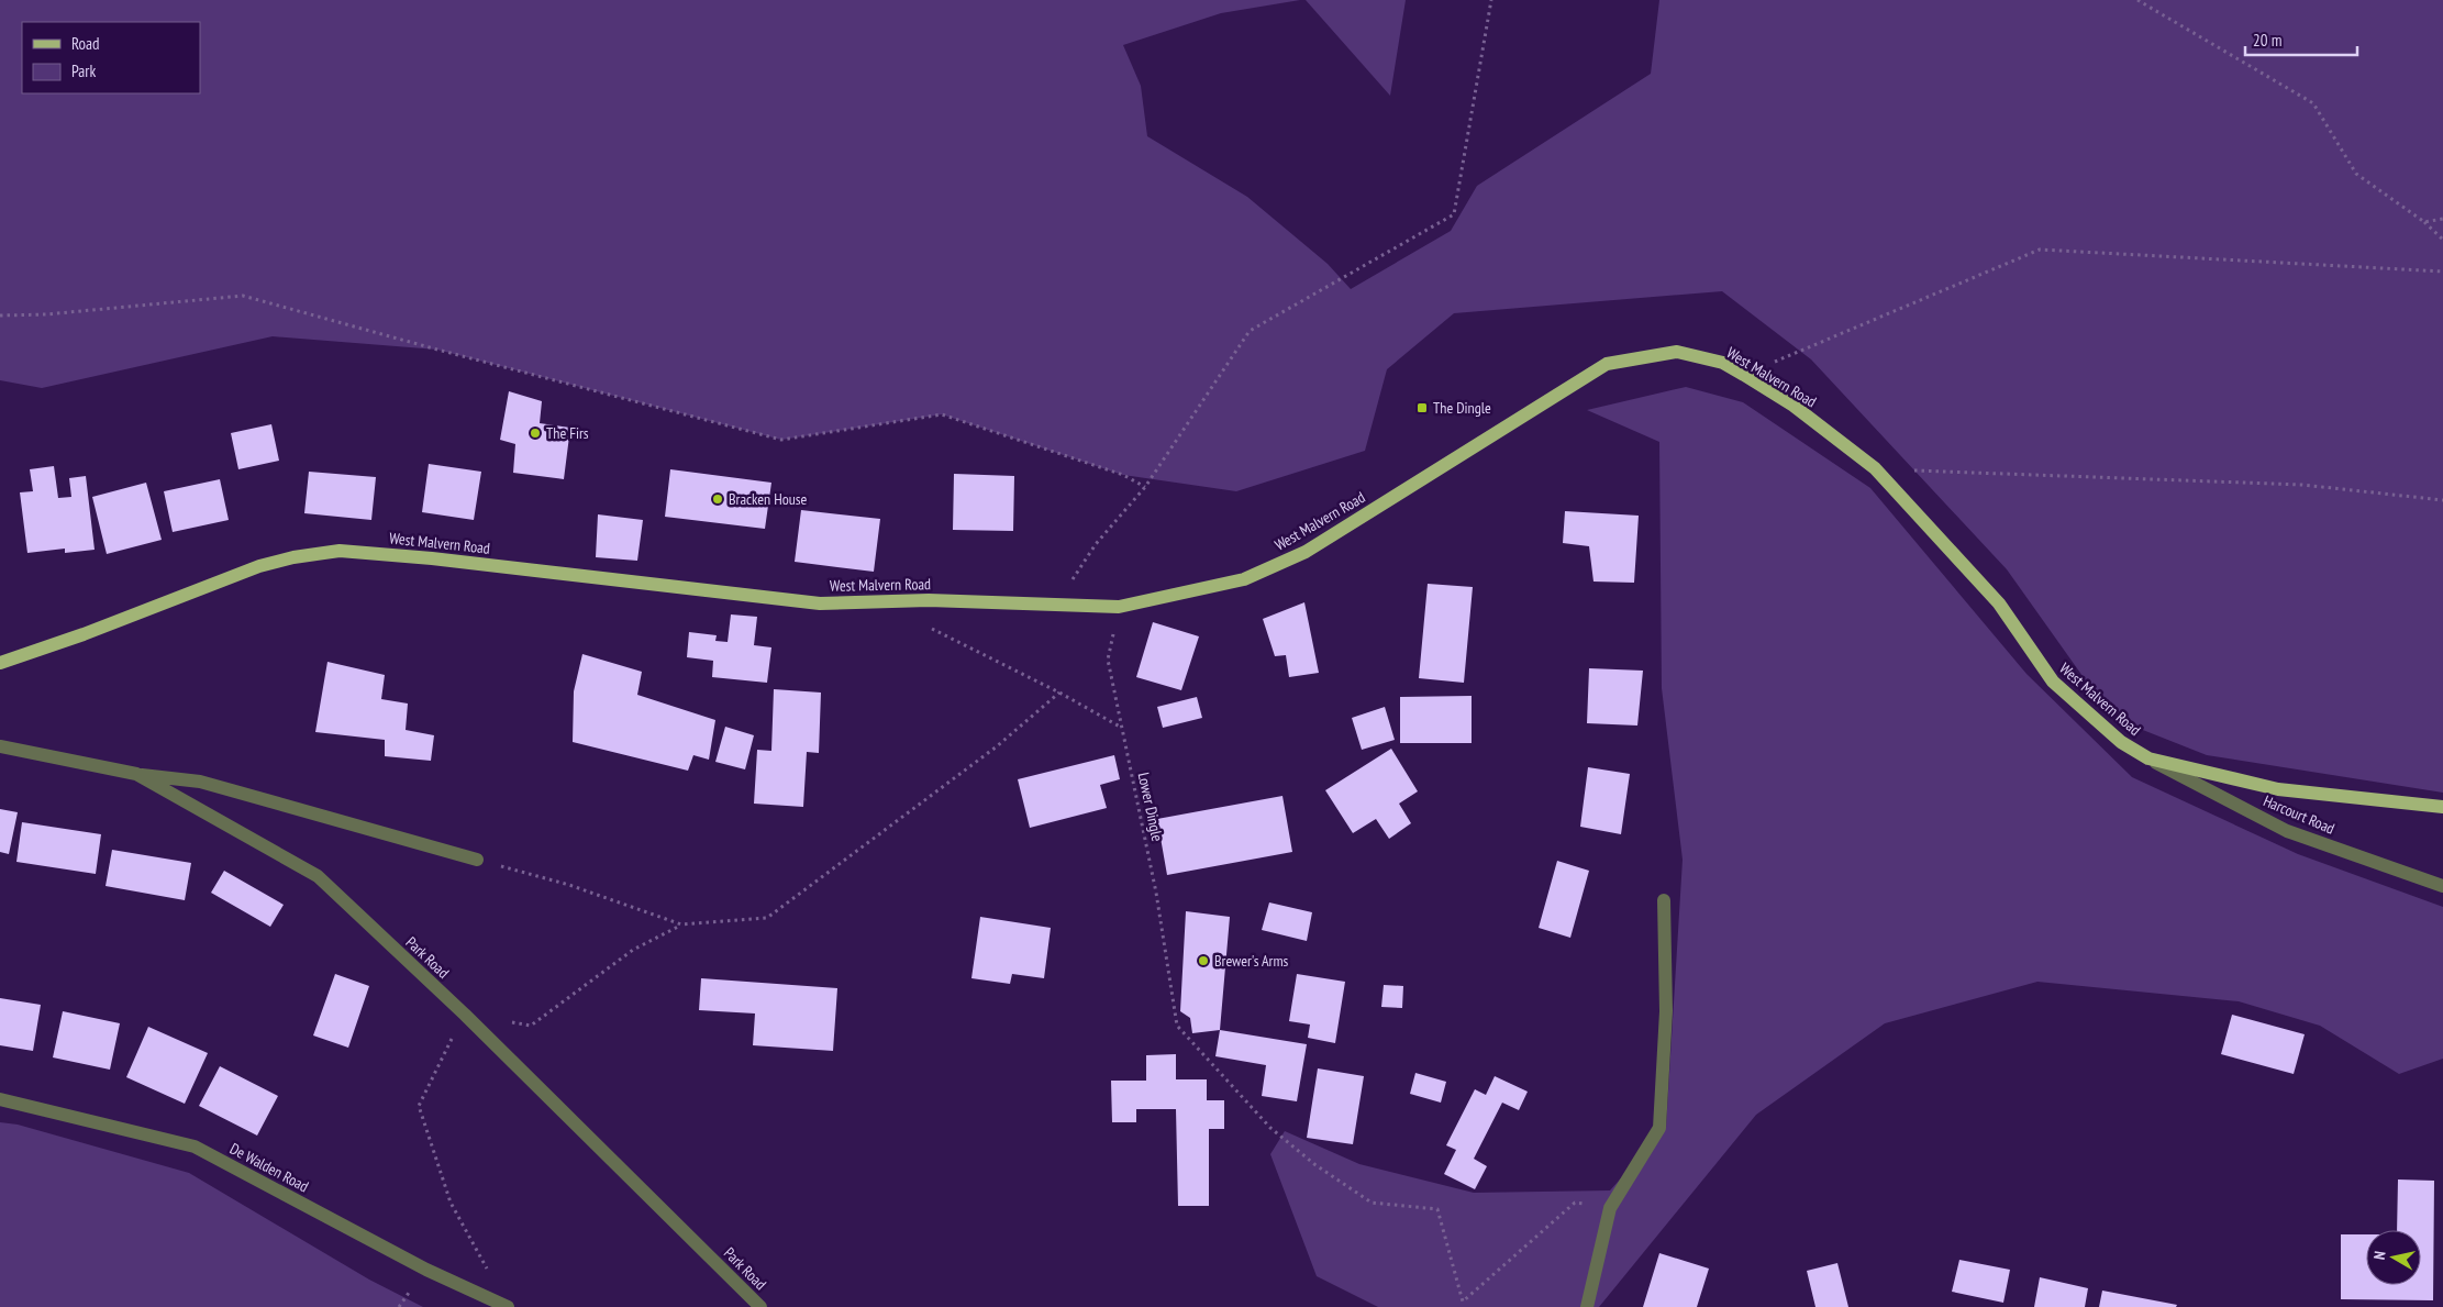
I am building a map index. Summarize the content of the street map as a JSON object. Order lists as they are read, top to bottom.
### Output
{
  "streets": {
    "main road": ["West Malvern Road"],
    "street": ["Harcourt Road", "Park Road", "De Walden Road"],
    "path": ["Lower Dingle"]
  },
  "crossings": [
    ["West Malvern Road", "Harcourt Road"]
  ],
  "places": {
    "transit": ["The Dingle"],
    "other": ["The Firs", "Bracken House", "Brewer's Arms"]
  },
  "legend": ["Road", "Park"],
  "scale_bar": "20 m",
  "north": "left"
}
